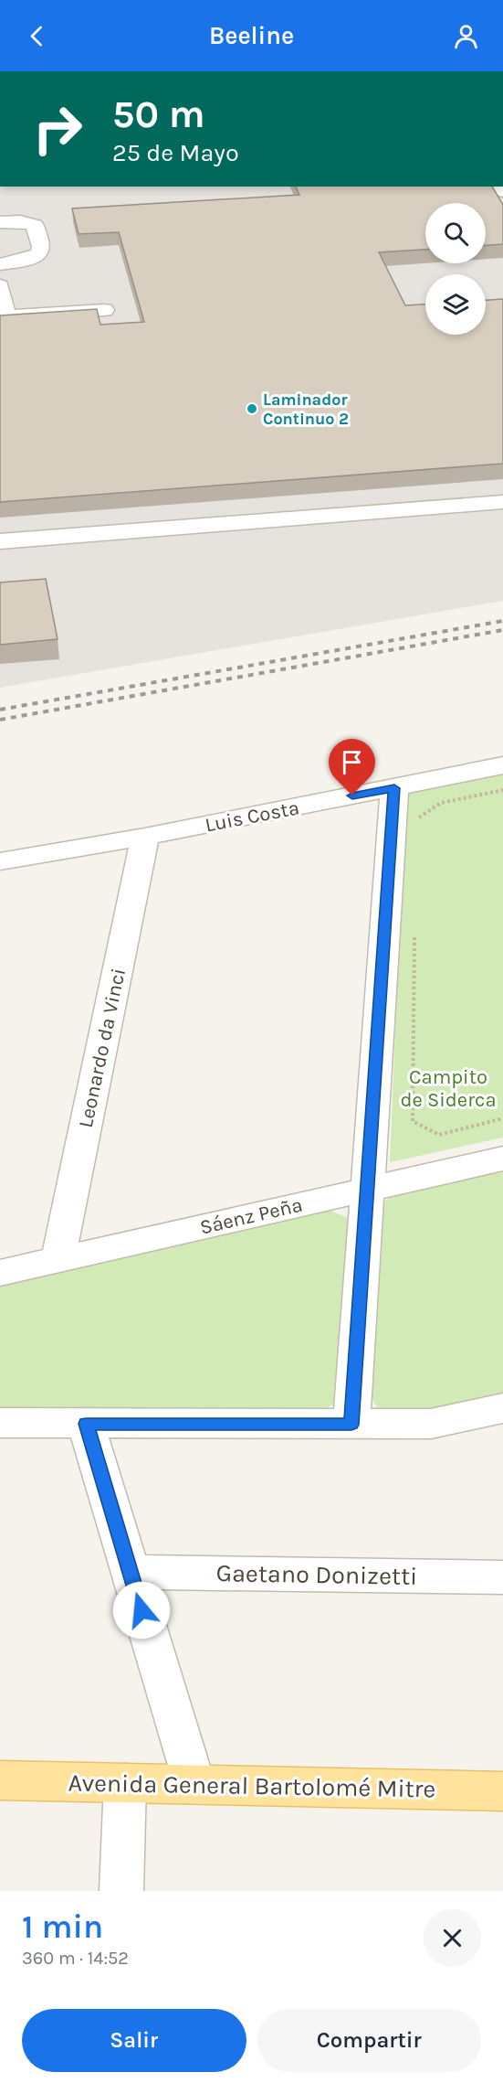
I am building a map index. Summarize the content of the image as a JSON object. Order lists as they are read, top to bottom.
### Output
{
  "streets": {
    "main road": ["Avenida General Bartolomé Mitre"],
    "street": [
      "Luis Costa",
      "Leonardo da Vinci",
      "Sáenz Peña",
      "Gaetano Donizetti"
    ]
  },
  "crossings": [
    ["Luis Costa", "Leonardo da Vinci"],
    ["Leonardo da Vinci", "Sáenz Peña"]
  ],
  "parks": ["Campito de Siderca"],
  "places": ["Laminador Continuo 2"],
  "page": {
    "header": "Beeline",
    "turn": ["50 m", "25 de Mayo"],
    "heading": ["1 min", "360 m · 14:52"],
    "buttons": ["Salir", "Compartir"]
  }
}
